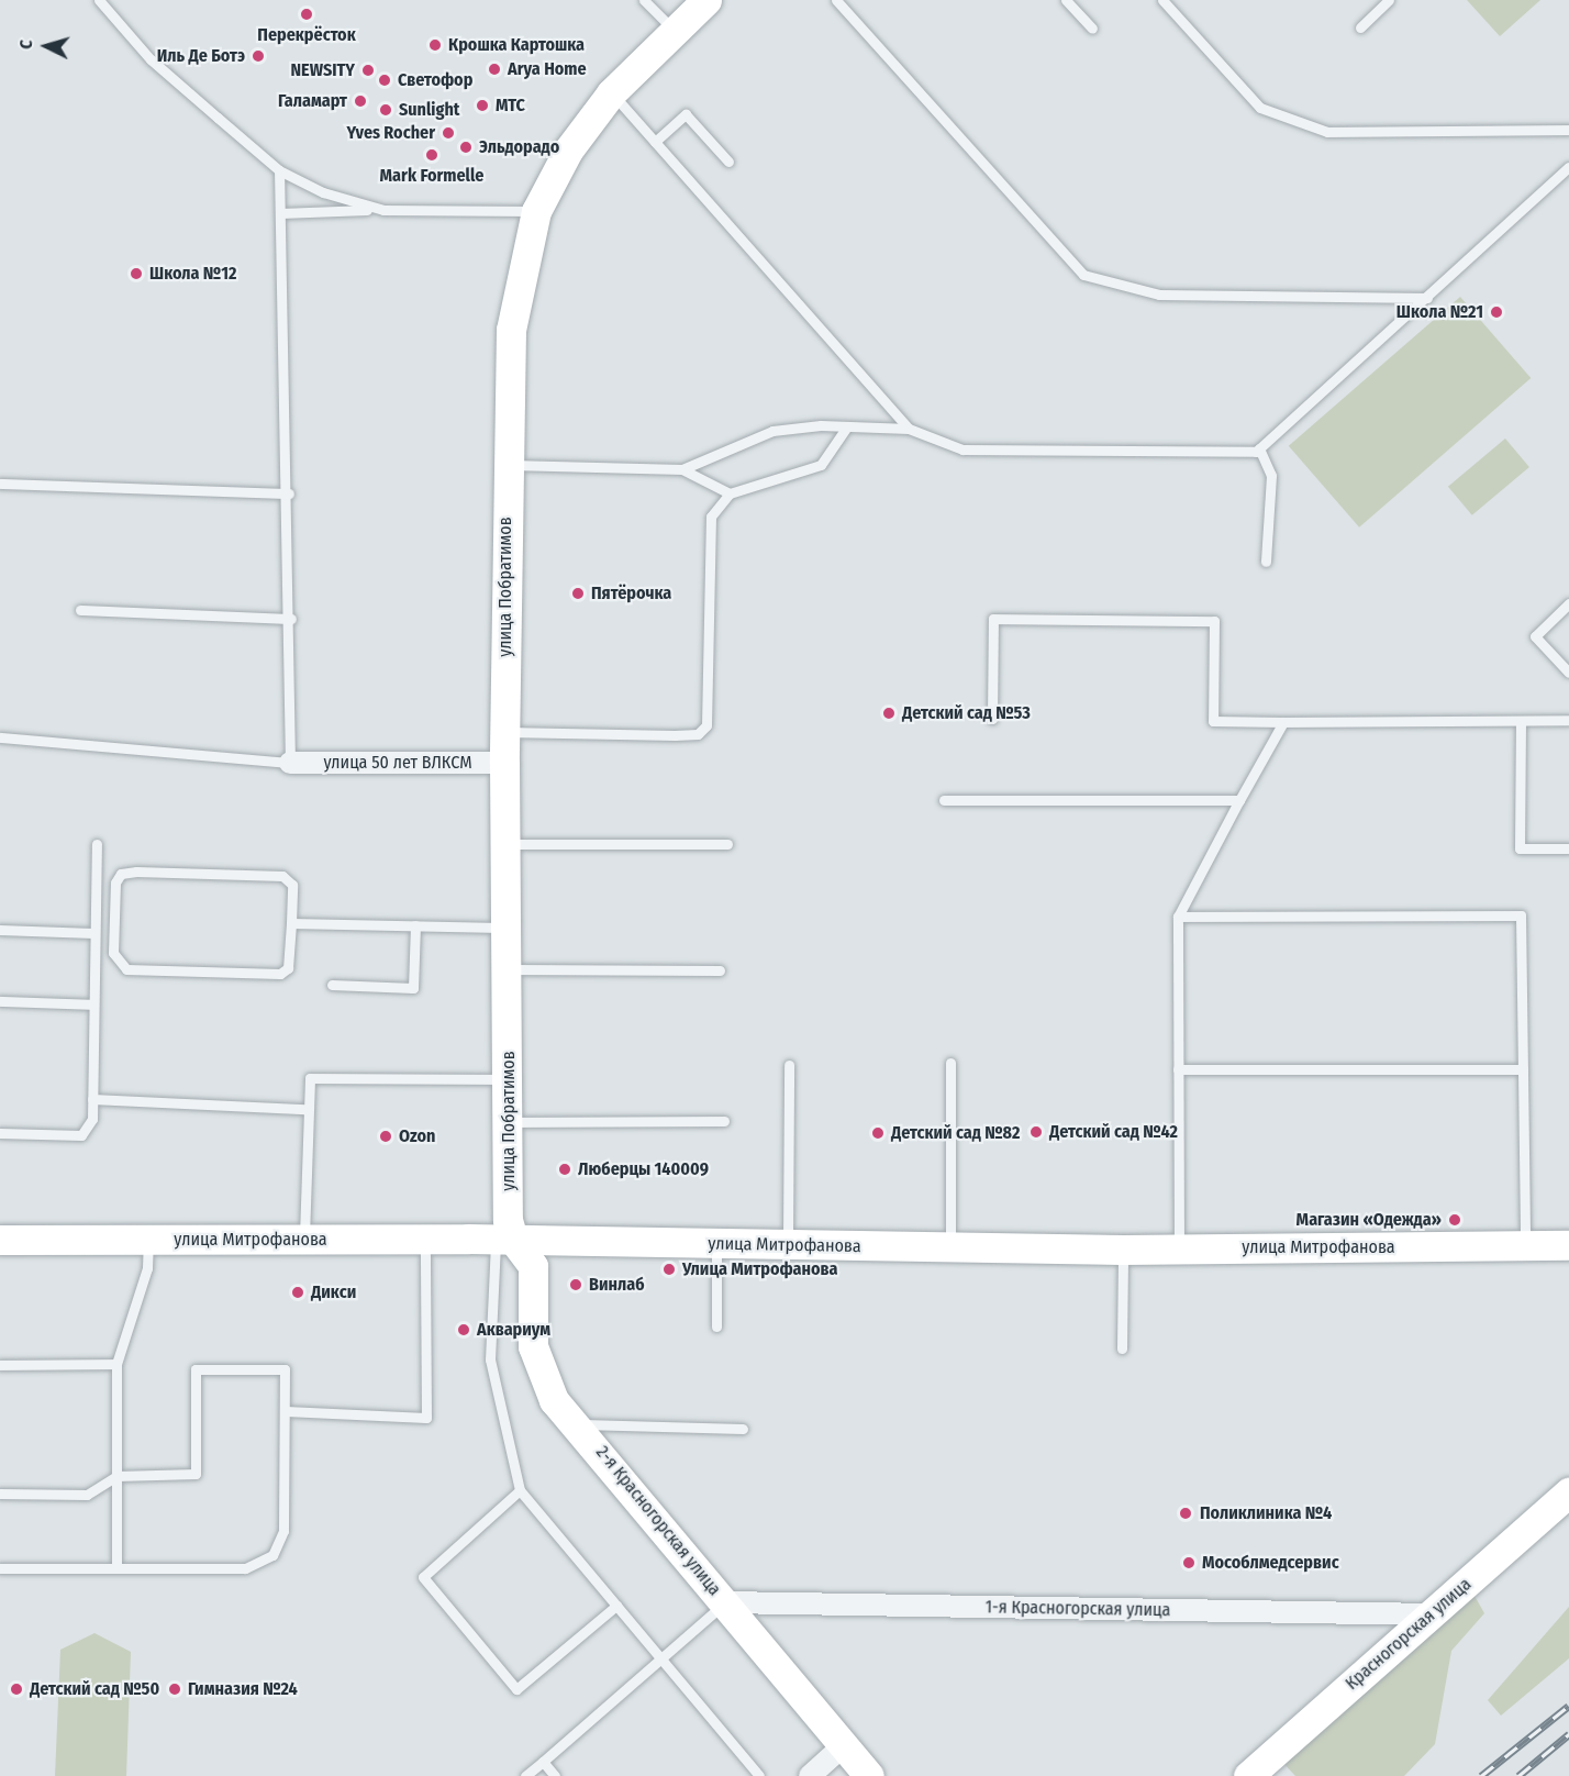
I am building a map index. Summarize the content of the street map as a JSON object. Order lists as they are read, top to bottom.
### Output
{
  "streets": {
    "street": [
      "улица Побратимов",
      "улица 50 лет ВЛКСМ",
      "улица Митрофанова",
      "2-я Красногорская улица",
      "1-я Красногорская улица",
      "Красногорская улица"
    ]
  },
  "crossings": [
    ["улица Побратимов", "улица 50 лет ВЛКСМ"],
    ["улица Побратимов", "улица Митрофанова"],
    ["улица Побратимов", "2-я Красногорская улица"],
    ["улица Митрофанова", "2-я Красногорская улица"],
    ["2-я Красногорская улица", "1-я Красногорская улица"],
    ["1-я Красногорская улица", "Красногорская улица"]
  ],
  "places": [
    "Перекрёсток",
    "Крошка Картошка",
    "Иль Де Ботэ",
    "Arya Home",
    "NEWSITY",
    "Светофор",
    "Галамарт",
    "МТС",
    "Sunlight",
    "Yves Rocher",
    "Эльдорадо",
    "Mark Formelle",
    "Школа №12",
    "Школа №21",
    "Пятёрочка",
    "Детский сад №53",
    "Детский сад №42",
    "Детский сад №82",
    "Ozon",
    "Люберцы 140009",
    "Магазин «Одежда»",
    "Улица Митрофанова",
    "Винлаб",
    "Дикси",
    "Аквариум",
    "Поликлиника №4",
    "Мособлмедсервис",
    "Детский сад №50",
    "Гимназия №24"
  ],
  "north": "left"
}
